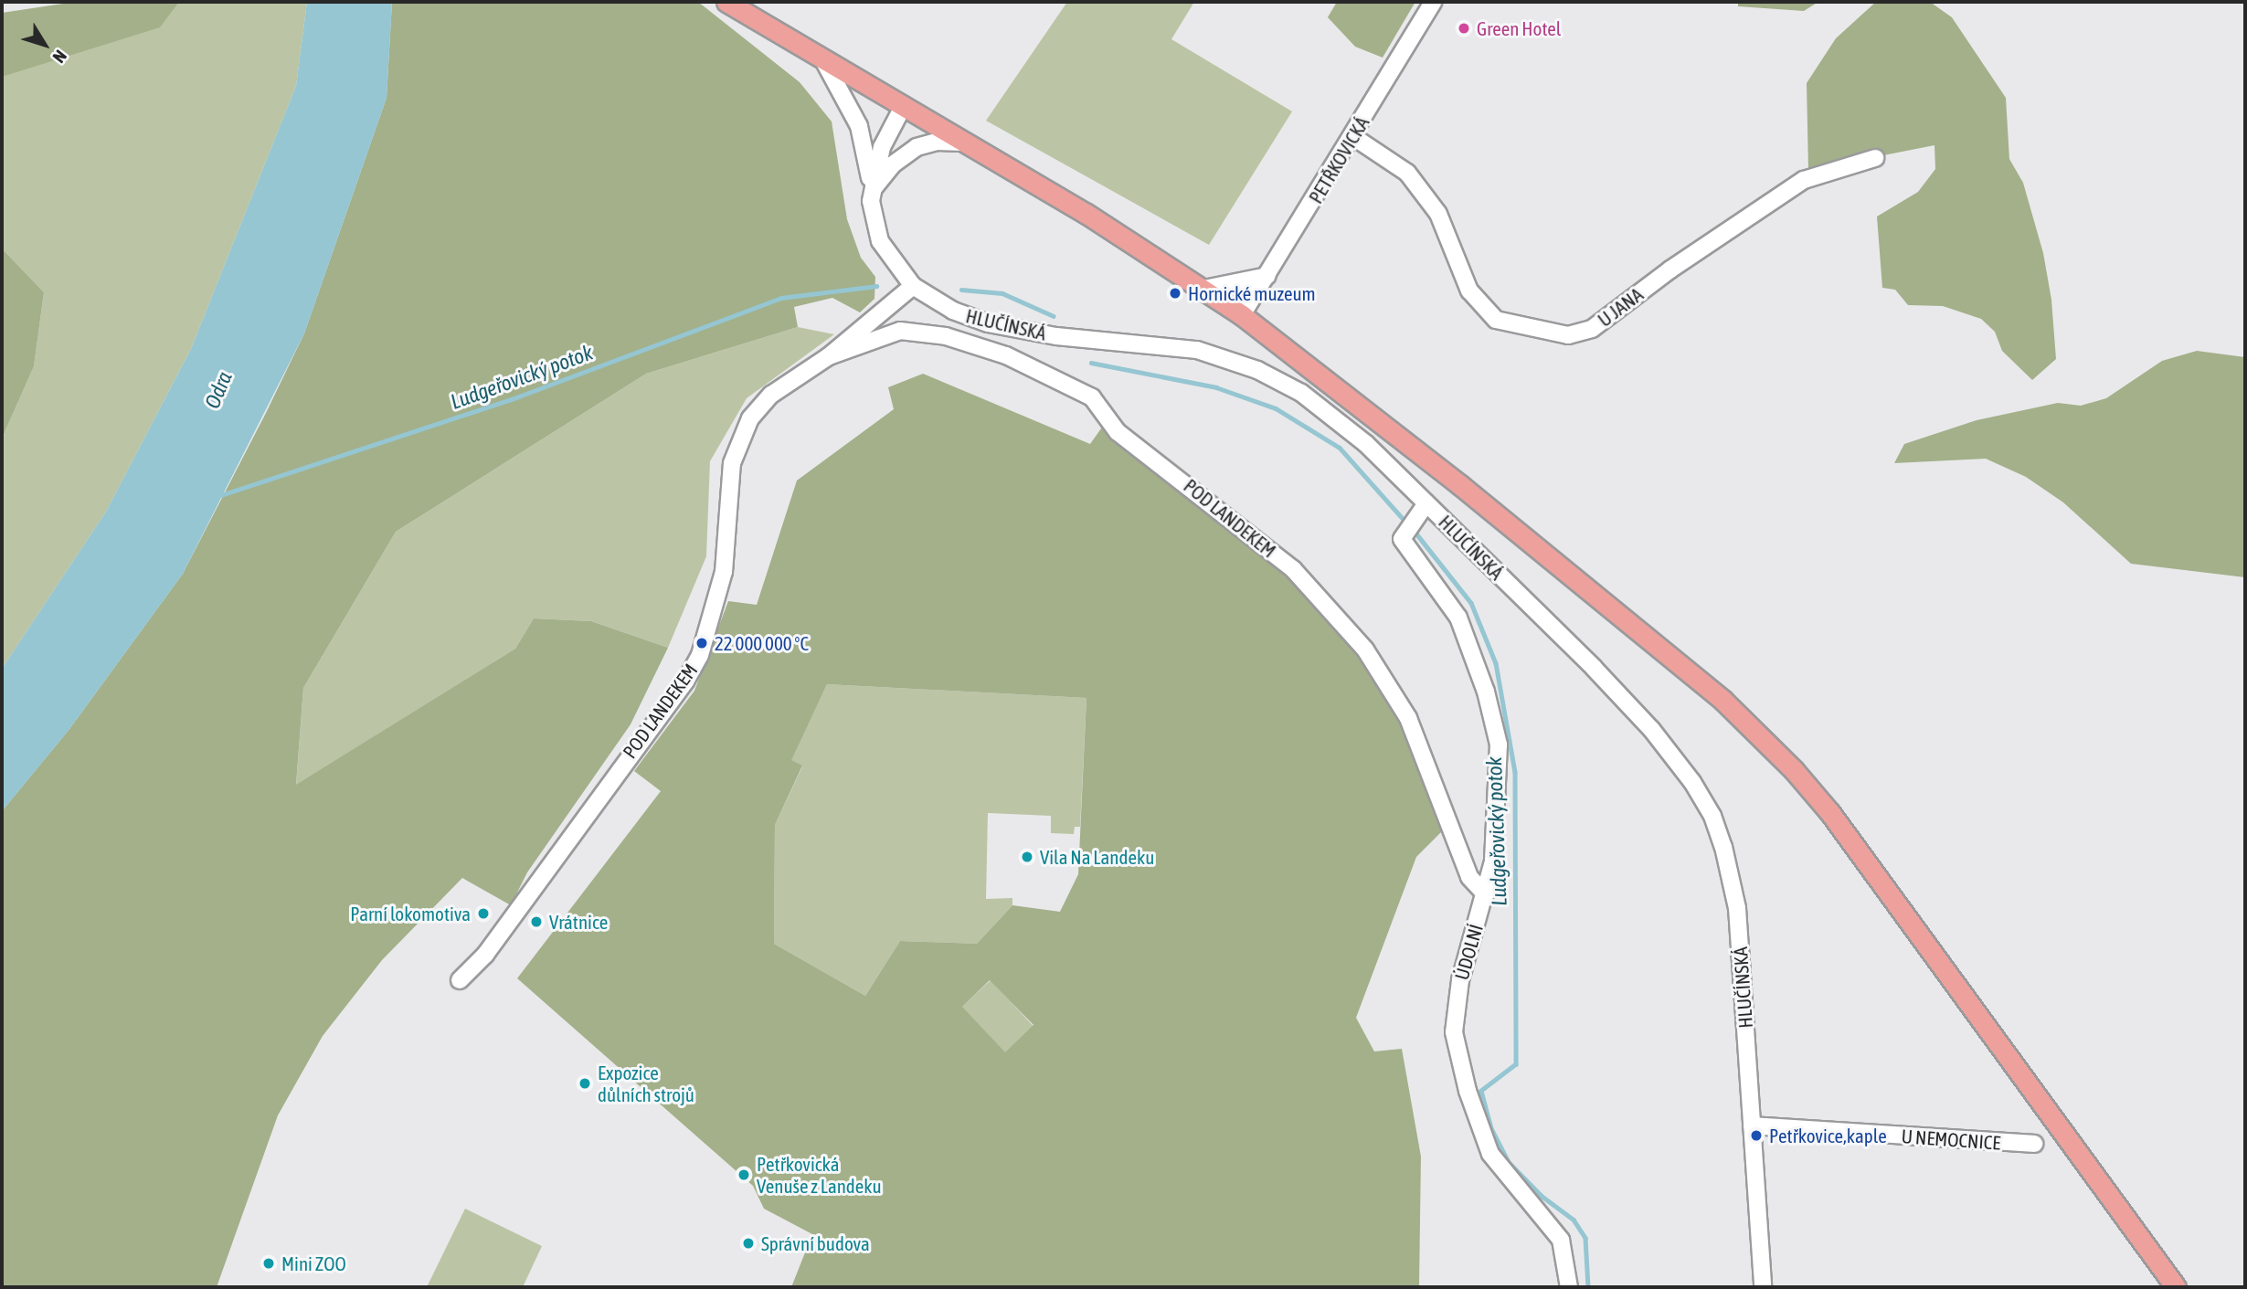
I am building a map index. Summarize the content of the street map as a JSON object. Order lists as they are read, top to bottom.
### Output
{
  "streets": {
    "street": [
      "PETŘKOVICKÁ",
      "U JANA",
      "HLUČÍNSKÁ",
      "POD LANDEKEM",
      "ÚDOLNÍ",
      "U NEMOCNICE"
    ]
  },
  "crossings": [
    ["PETŘKOVICKÁ", "U JANA"],
    ["HLUČÍNSKÁ", "POD LANDEKEM"],
    ["HLUČÍNSKÁ", "ÚDOLNÍ"],
    ["HLUČÍNSKÁ", "U NEMOCNICE"],
    ["POD LANDEKEM", "ÚDOLNÍ"]
  ],
  "water": ["Ludgeřovický potok", "Odra"],
  "places": [
    "Green Hotel",
    "Hornické muzeum",
    "22 000 000 °C",
    "Vila Na Landeku",
    "Parní lokomotiva",
    "Vrátnice",
    "Expozice důlních strojů",
    "Petřkovice,kaple",
    "Petřkovická Venuše z Landeku",
    "Správní budova",
    "Mini ZOO"
  ],
  "north": "bottom right"
}
